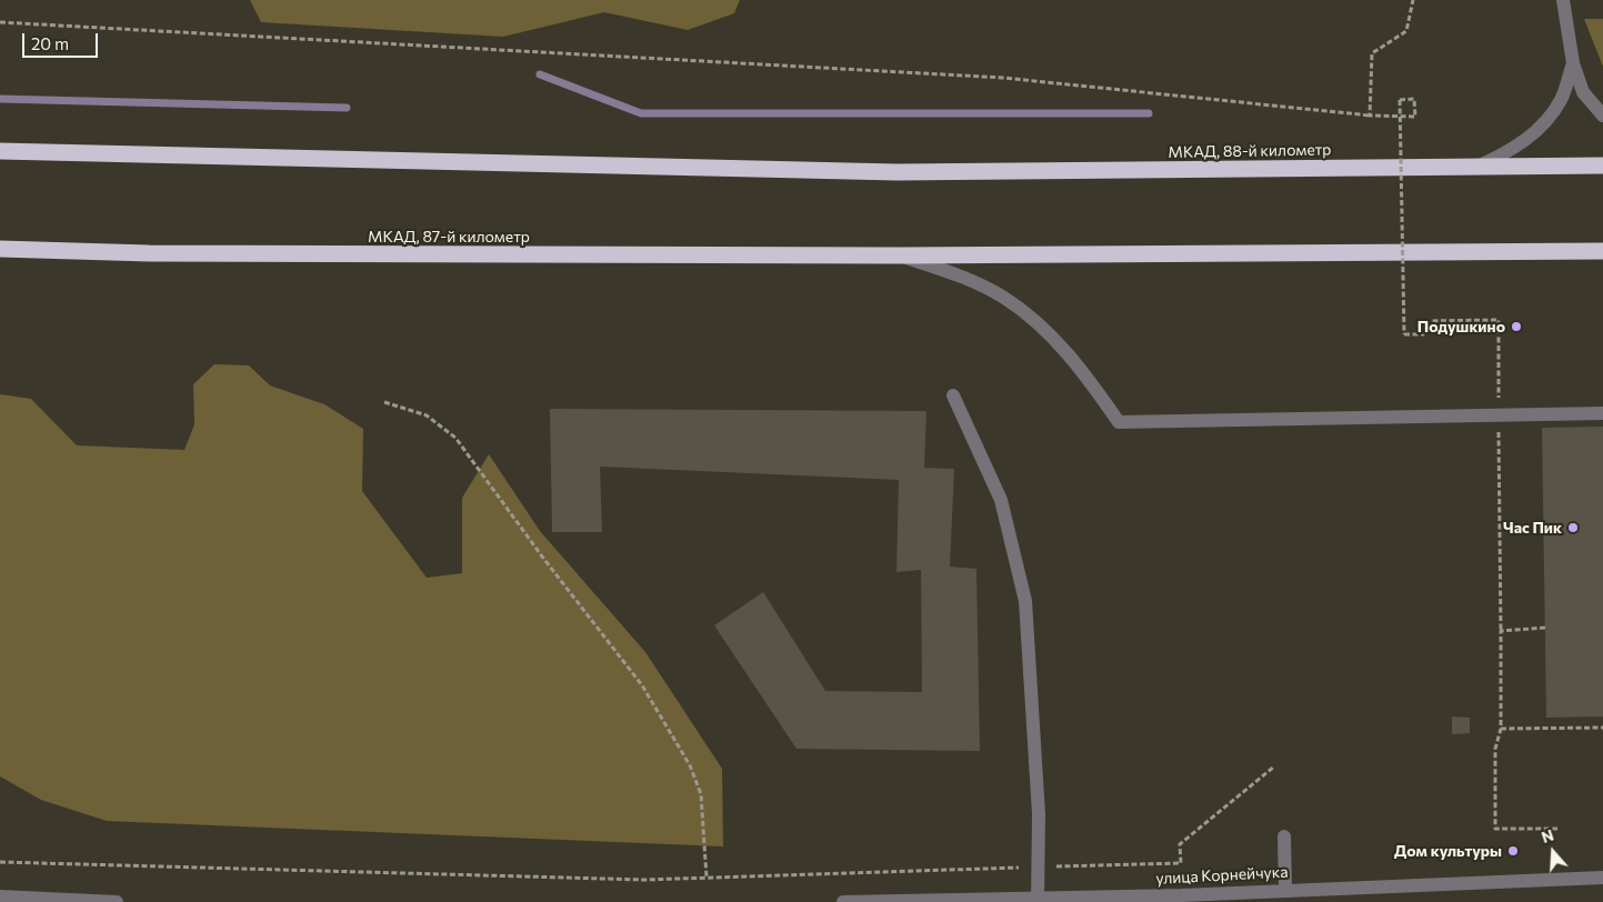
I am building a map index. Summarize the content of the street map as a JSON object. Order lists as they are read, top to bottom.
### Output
{
  "streets": {
    "highway": ["МКАД, 88-й километр", "МКАД, 87-й километр"],
    "street": ["улица Корнейчука"]
  },
  "places": ["Подушкино", "Час Пик", "Дом культуры"],
  "scale_bar": "20 m",
  "north": "top"
}
